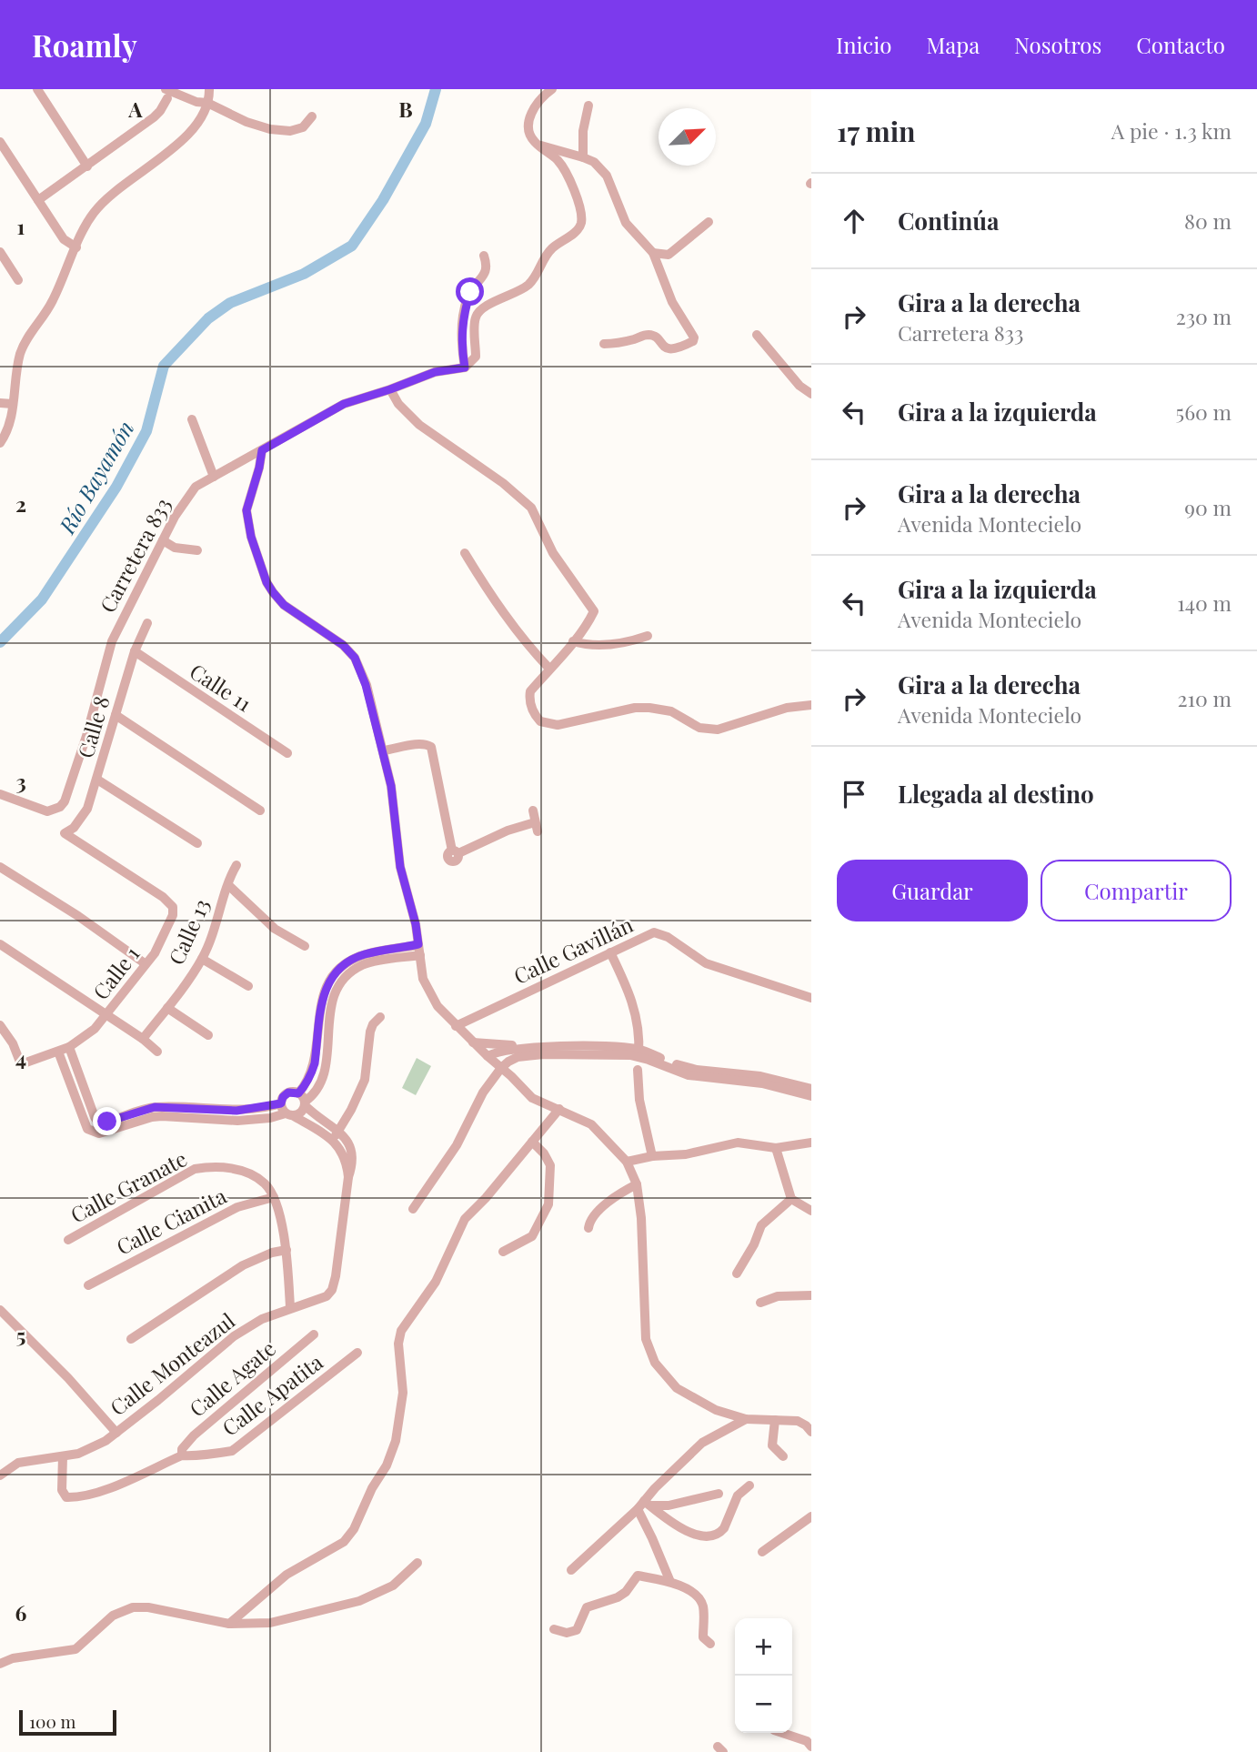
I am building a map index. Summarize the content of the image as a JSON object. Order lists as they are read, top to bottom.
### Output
{
  "streets": {
    "street": [
      "Carretera 833",
      "Calle 11",
      "Calle 8",
      "Calle 13",
      "Calle Gavillán",
      "Calle 1",
      "Calle Granate",
      "Calle Cianita",
      "Calle Monteazul",
      "Calle Agate",
      "Calle Apatita"
    ]
  },
  "crossings": [
    ["Calle 11", "Calle 8"],
    ["Calle 8", "Calle 1"],
    ["Calle Granate", "Calle Cianita"],
    ["Calle Monteazul", "Calle Apatita"],
    ["Calle Agate", "Calle Apatita"]
  ],
  "water": ["Río Bayamón"],
  "scale_bar": "100 m",
  "north": "top right",
  "page": {
    "header": "Roamly",
    "nav": [
      "Inicio",
      "Mapa",
      "Nosotros",
      "Contacto"
    ],
    "heading": ["17 min", "A pie · 1.3 km"],
    "list": [
      ["Continúa", "80 m"],
      ["Gira a la derecha", "Carretera 833", "230 m"],
      ["Gira a la izquierda", "560 m"],
      ["Gira a la derecha", "Avenida Montecielo", "90 m"],
      ["Gira a la izquierda", "Avenida Montecielo", "140 m"],
      ["Gira a la derecha", "Avenida Montecielo", "210 m"],
      "Llegada al destino"
    ],
    "buttons": ["Guardar", "Compartir"],
    "map_buttons": ["+", "−"],
    "scale": "100 m"
  },
  "grid": {
    "columns": ["A", "B"],
    "rows": [
      "1",
      "2",
      "3",
      "4",
      "5",
      "6"
    ]
  }
}
